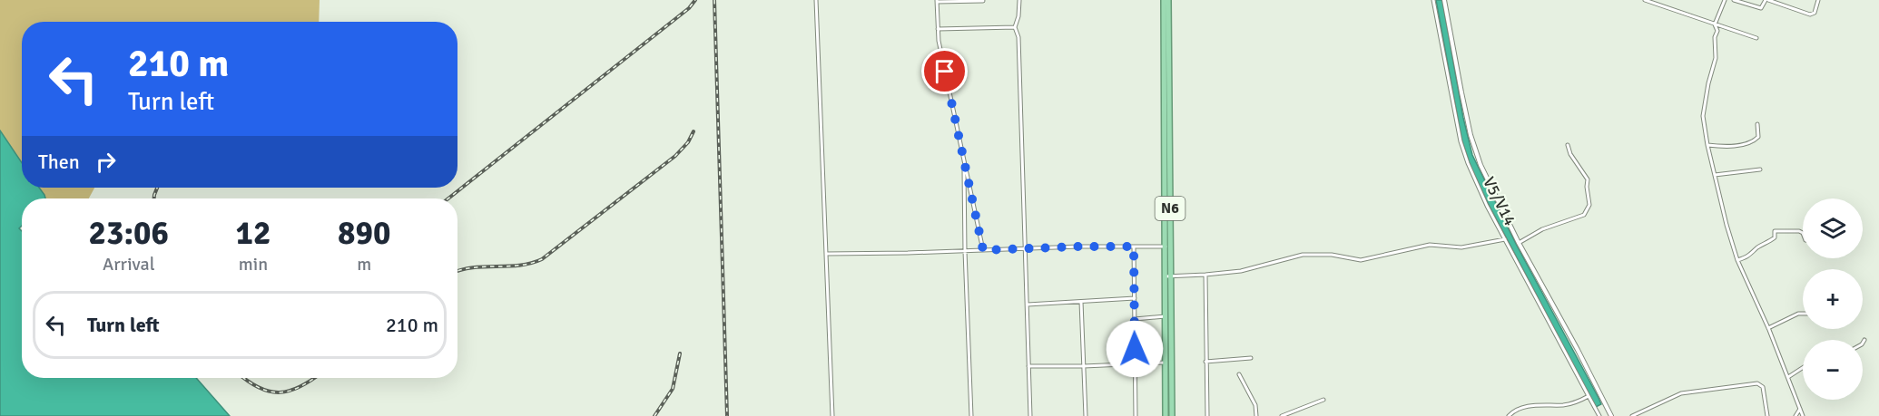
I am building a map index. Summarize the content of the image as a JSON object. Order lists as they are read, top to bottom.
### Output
{
  "streets": {
    "highway": ["N6"],
    "street": ["V5/V14"]
  },
  "page": {
    "turn": ["210 m", "Turn left"],
    "then": "Then",
    "map_buttons": ["+", "−"],
    "eta": [
      "23:06",
      "Arrival",
      "12",
      "min",
      "890",
      "m"
    ],
    "list": [
      {
        "name": "Turn left",
        "value": "210 m"
      }
    ]
  }
}
